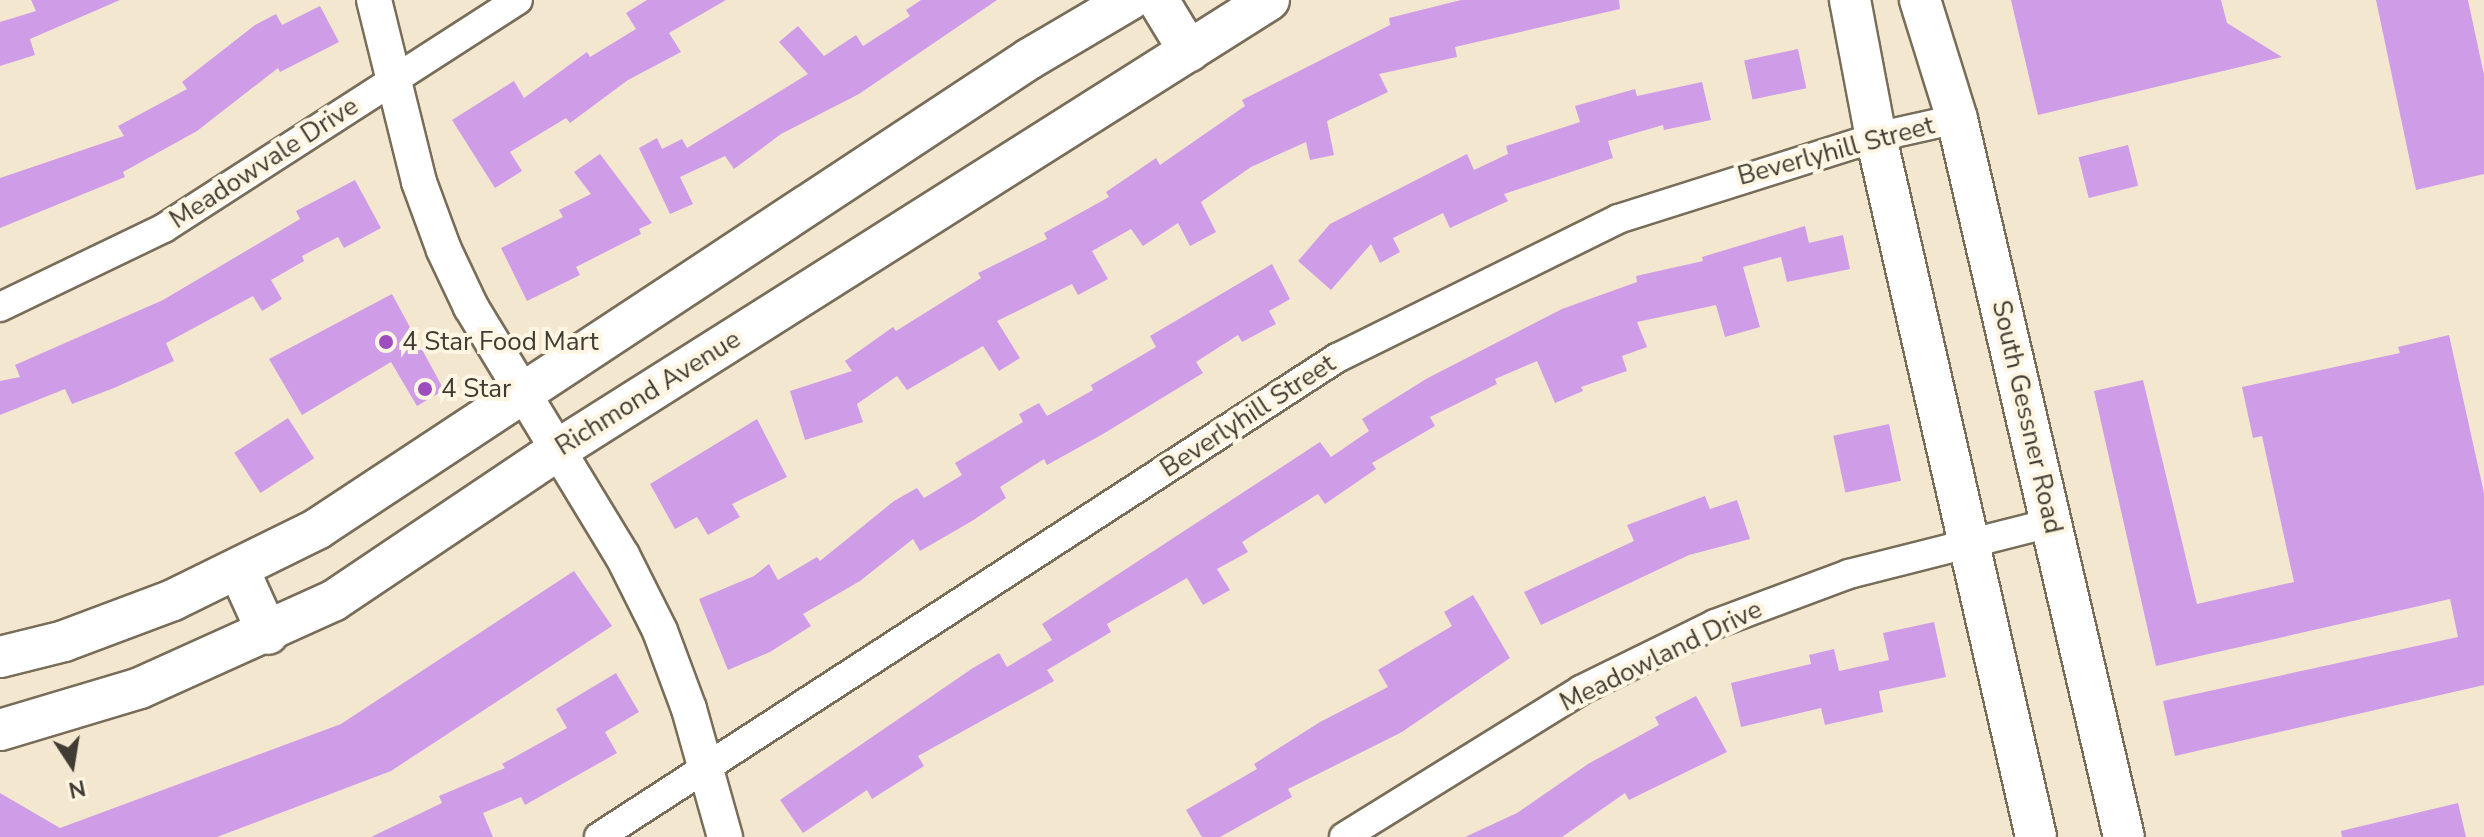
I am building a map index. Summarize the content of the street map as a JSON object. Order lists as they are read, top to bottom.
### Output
{
  "streets": {
    "main road": ["Richmond Avenue", "South Gessner Road"],
    "street": ["Beverlyhill Street", "Meadowvale Drive", "Meadowland Drive"]
  },
  "crossings": [
    ["Beverlyhill Street", "South Gessner Road"],
    ["South Gessner Road", "Meadowland Drive"]
  ],
  "places": ["4 Star Food Mart", "4 Star"],
  "north": "bottom"
}
